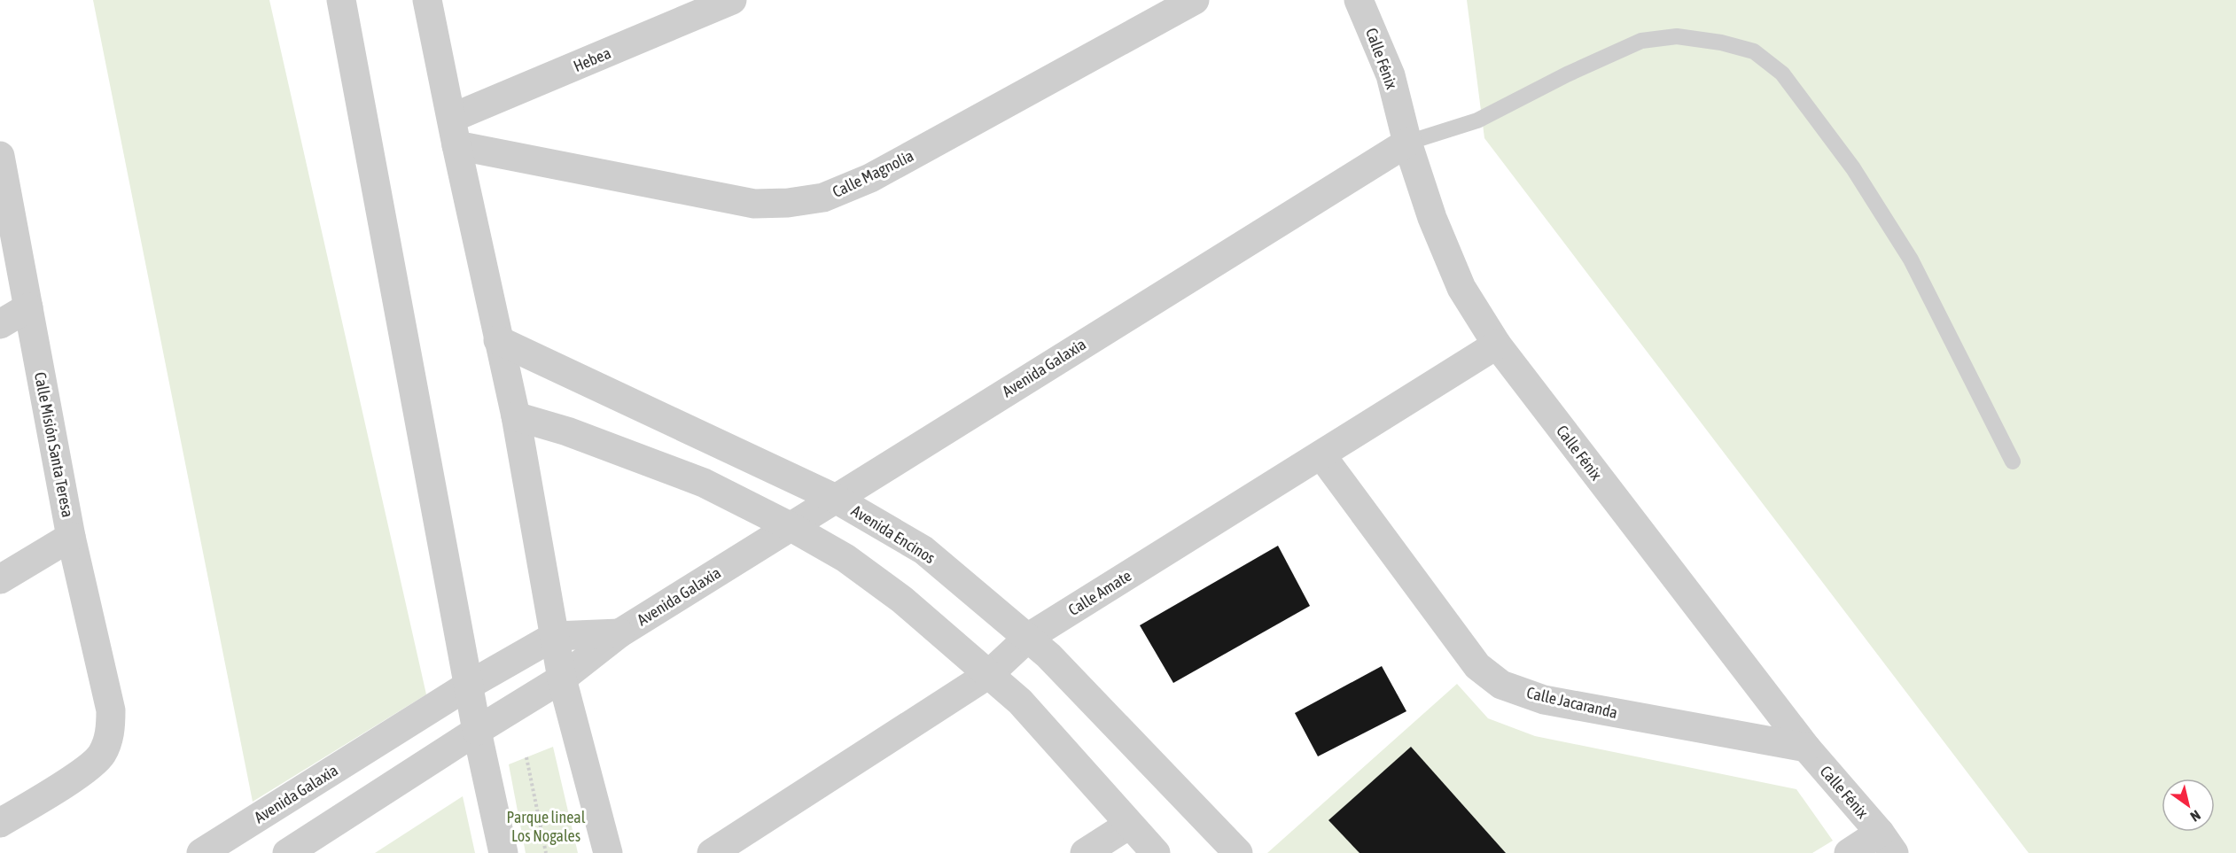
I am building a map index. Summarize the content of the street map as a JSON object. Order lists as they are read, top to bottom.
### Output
{
  "streets": {
    "street": [
      "Calle Fénix",
      "Hebea",
      "Calle Magnolia",
      "Avenida Galaxia",
      "Calle Misión Santa Teresa",
      "Avenida Encinos",
      "Calle Amate",
      "Calle Jacaranda"
    ]
  },
  "crossings": [
    ["Calle Fénix", "Avenida Galaxia"],
    ["Calle Fénix", "Calle Amate"],
    ["Calle Fénix", "Calle Jacaranda"],
    ["Hebea", "Calle Magnolia"],
    ["Avenida Galaxia", "Avenida Encinos"],
    ["Avenida Encinos", "Calle Amate"],
    ["Calle Amate", "Calle Jacaranda"]
  ],
  "parks": ["Parque lineal Los Nogales"],
  "north": "bottom right"
}
